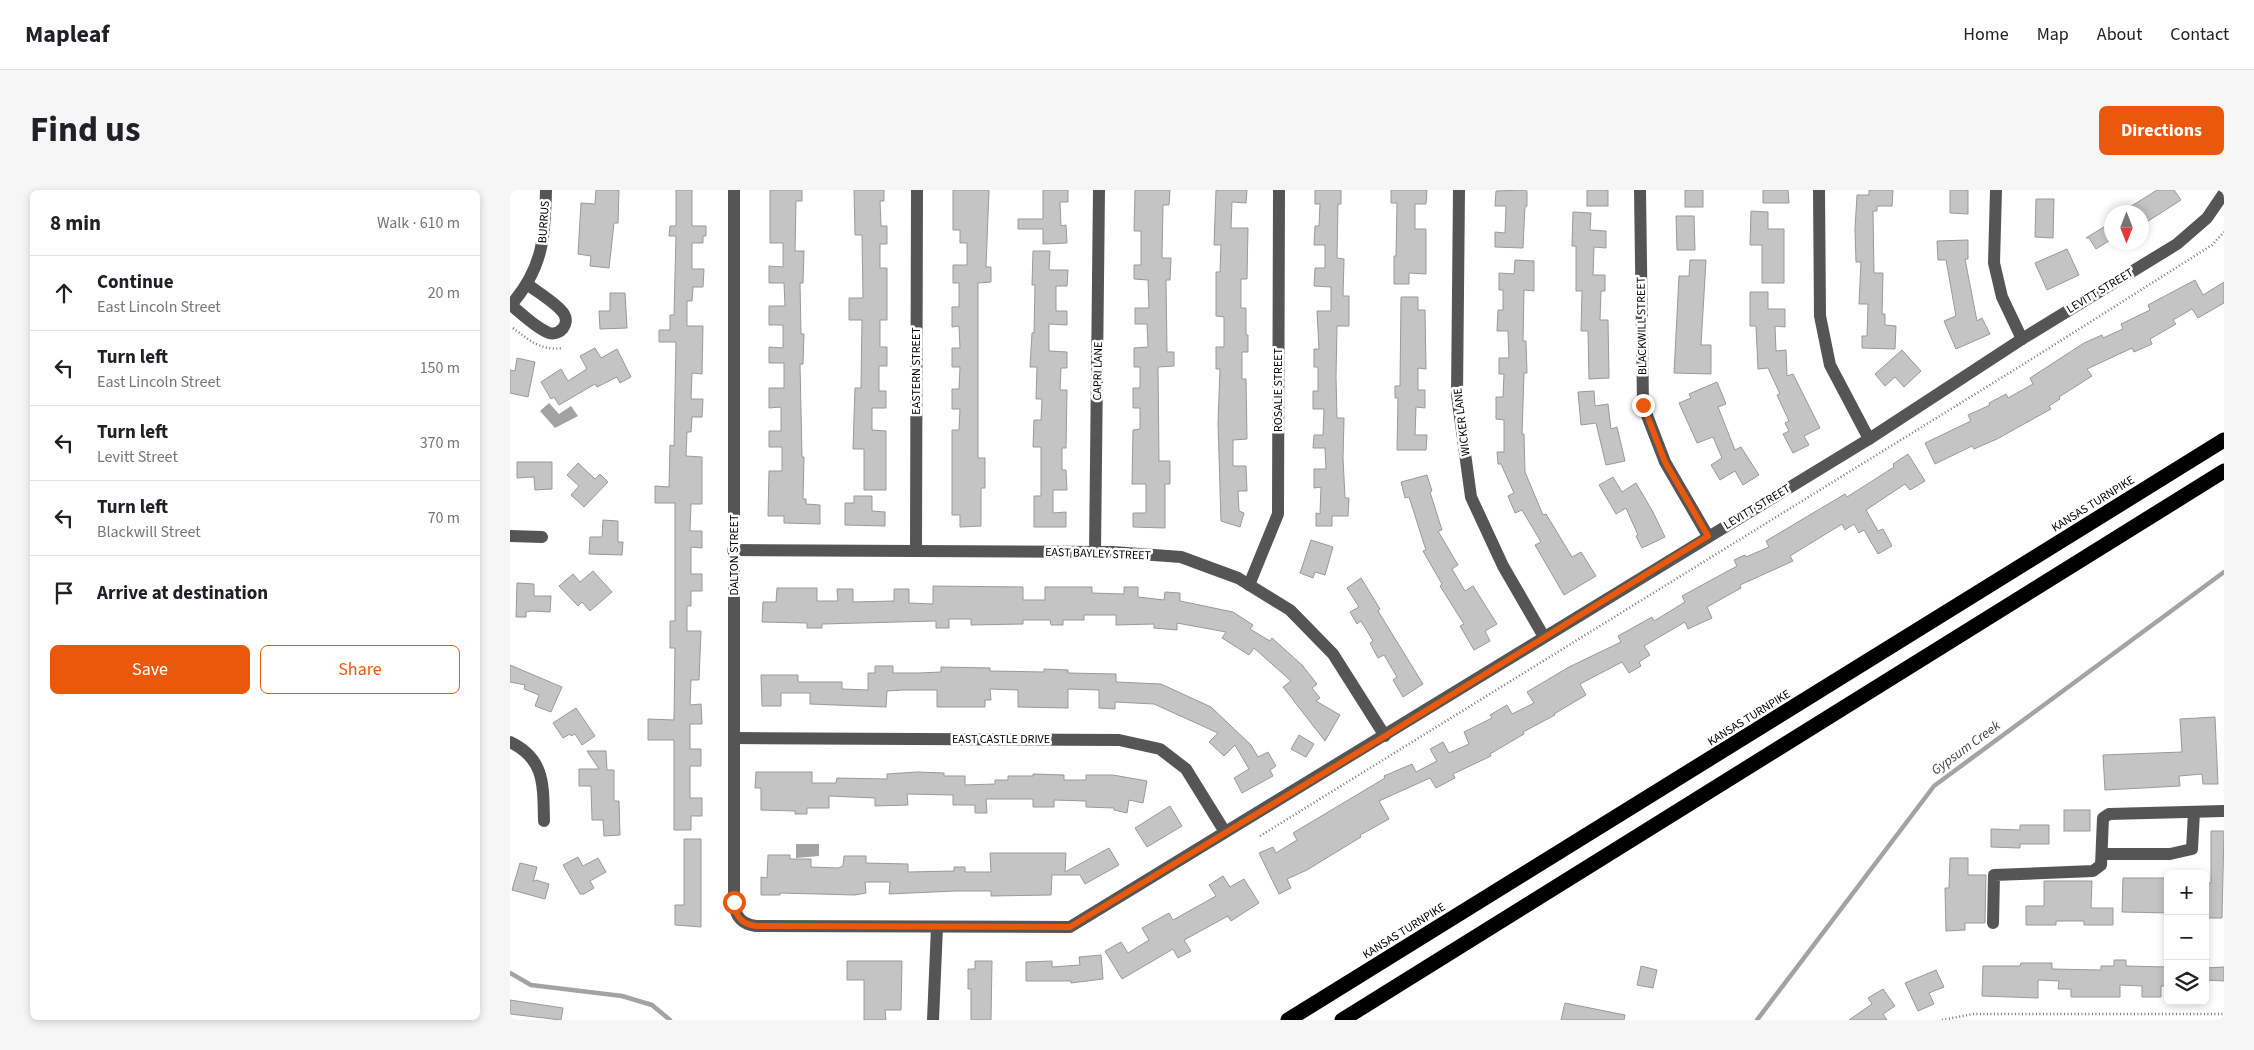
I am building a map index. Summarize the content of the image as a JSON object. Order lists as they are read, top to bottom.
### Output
{
  "streets": {
    "highway": ["KANSAS TURNPIKE"],
    "street": [
      "BURRUS",
      "LEVITT STREET",
      "BLACKWILL STREET",
      "EASTERN STREET",
      "CAPRI LANE",
      "ROSALIE STREET",
      "WICKER LANE",
      "EAST BAYLEY STREET",
      "DALTON STREET",
      "EAST CASTLE DRIVE"
    ]
  },
  "crossings": [
    ["LEVITT STREET", "BLACKWILL STREET"],
    ["LEVITT STREET", "WICKER LANE"],
    ["LEVITT STREET", "EAST BAYLEY STREET"],
    ["LEVITT STREET", "DALTON STREET"],
    ["LEVITT STREET", "EAST CASTLE DRIVE"],
    ["EASTERN STREET", "EAST BAYLEY STREET"],
    ["CAPRI LANE", "EAST BAYLEY STREET"],
    ["ROSALIE STREET", "EAST BAYLEY STREET"],
    ["EAST BAYLEY STREET", "DALTON STREET"],
    ["DALTON STREET", "EAST CASTLE DRIVE"]
  ],
  "water": ["Gypsum Creek"],
  "north": "bottom",
  "page": {
    "header": "Mapleaf",
    "nav": [
      "Home",
      "Map",
      "About",
      "Contact"
    ],
    "title": "Find us",
    "buttons": [
      "Directions",
      ["Save", "Share"]
    ],
    "heading": ["8 min", "Walk · 610 m"],
    "list": [
      ["Continue", "East Lincoln Street", "20 m"],
      ["Turn left", "East Lincoln Street", "150 m"],
      ["Turn left", "Levitt Street", "370 m"],
      ["Turn left", "Blackwill Street", "70 m"],
      "Arrive at destination"
    ],
    "map_buttons": ["+", "−"]
  }
}
